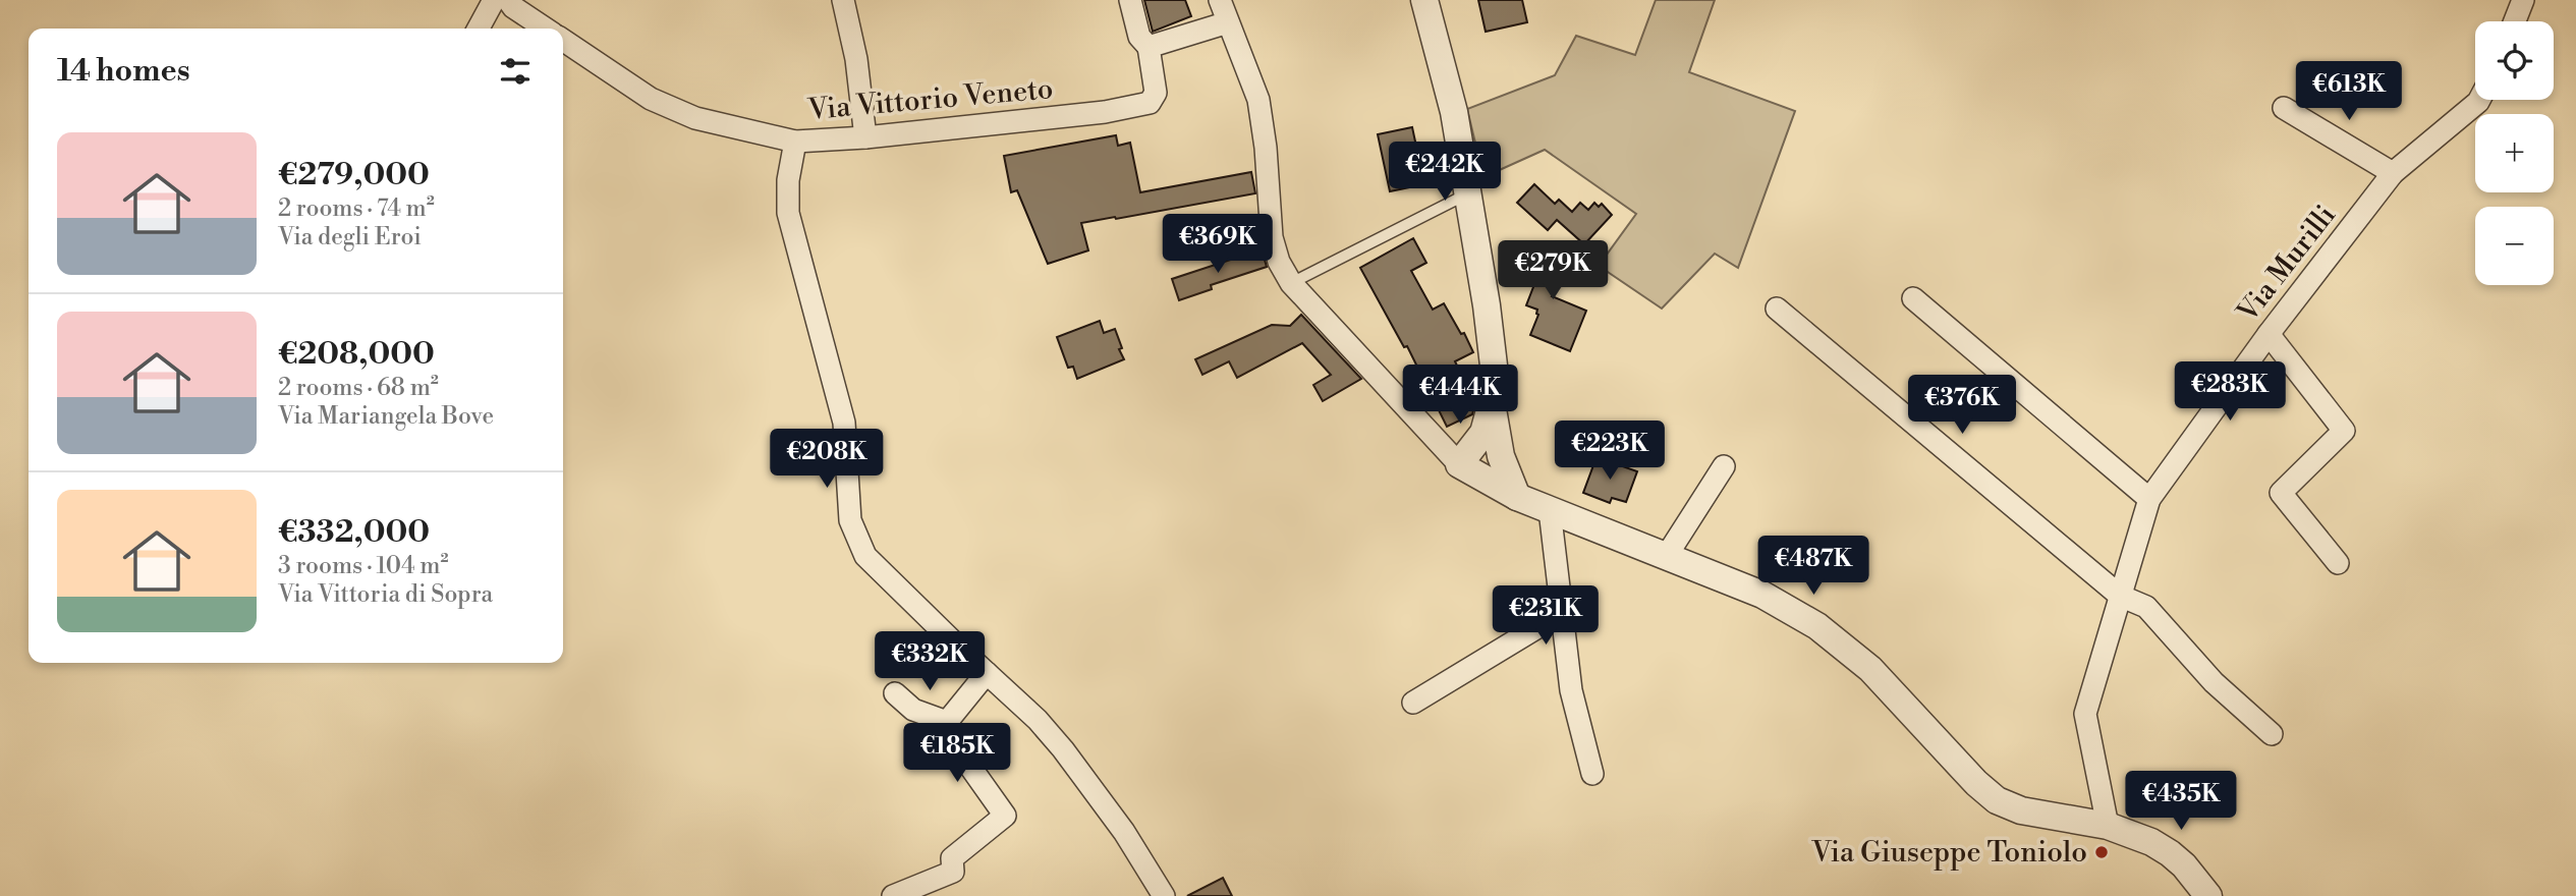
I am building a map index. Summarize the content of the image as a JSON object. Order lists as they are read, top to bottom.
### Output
{
  "streets": {
    "street": ["Via Vittorio Veneto", "Via Murilli"]
  },
  "places": ["Via Giuseppe Toniolo"],
  "page": {
    "map_buttons": ["+", "−"],
    "heading": "14 homes",
    "price": [
      "€613K",
      "€242K",
      "€369K",
      "€279K",
      "€283K",
      "€444K",
      "€376K",
      "€223K",
      "€208K",
      "€487K",
      "€231K",
      "€332K",
      "€185K",
      "€435K"
    ],
    "list": [
      {
        "name": "€279,000",
        "note": "2 rooms · 74 m² · Via degli Eroi"
      },
      {
        "name": "€208,000",
        "note": "2 rooms · 68 m² · Via Mariangela Bove"
      },
      {
        "name": "€332,000",
        "note": "3 rooms · 104 m² · Via Vittoria di Sopra"
      }
    ]
  }
}
